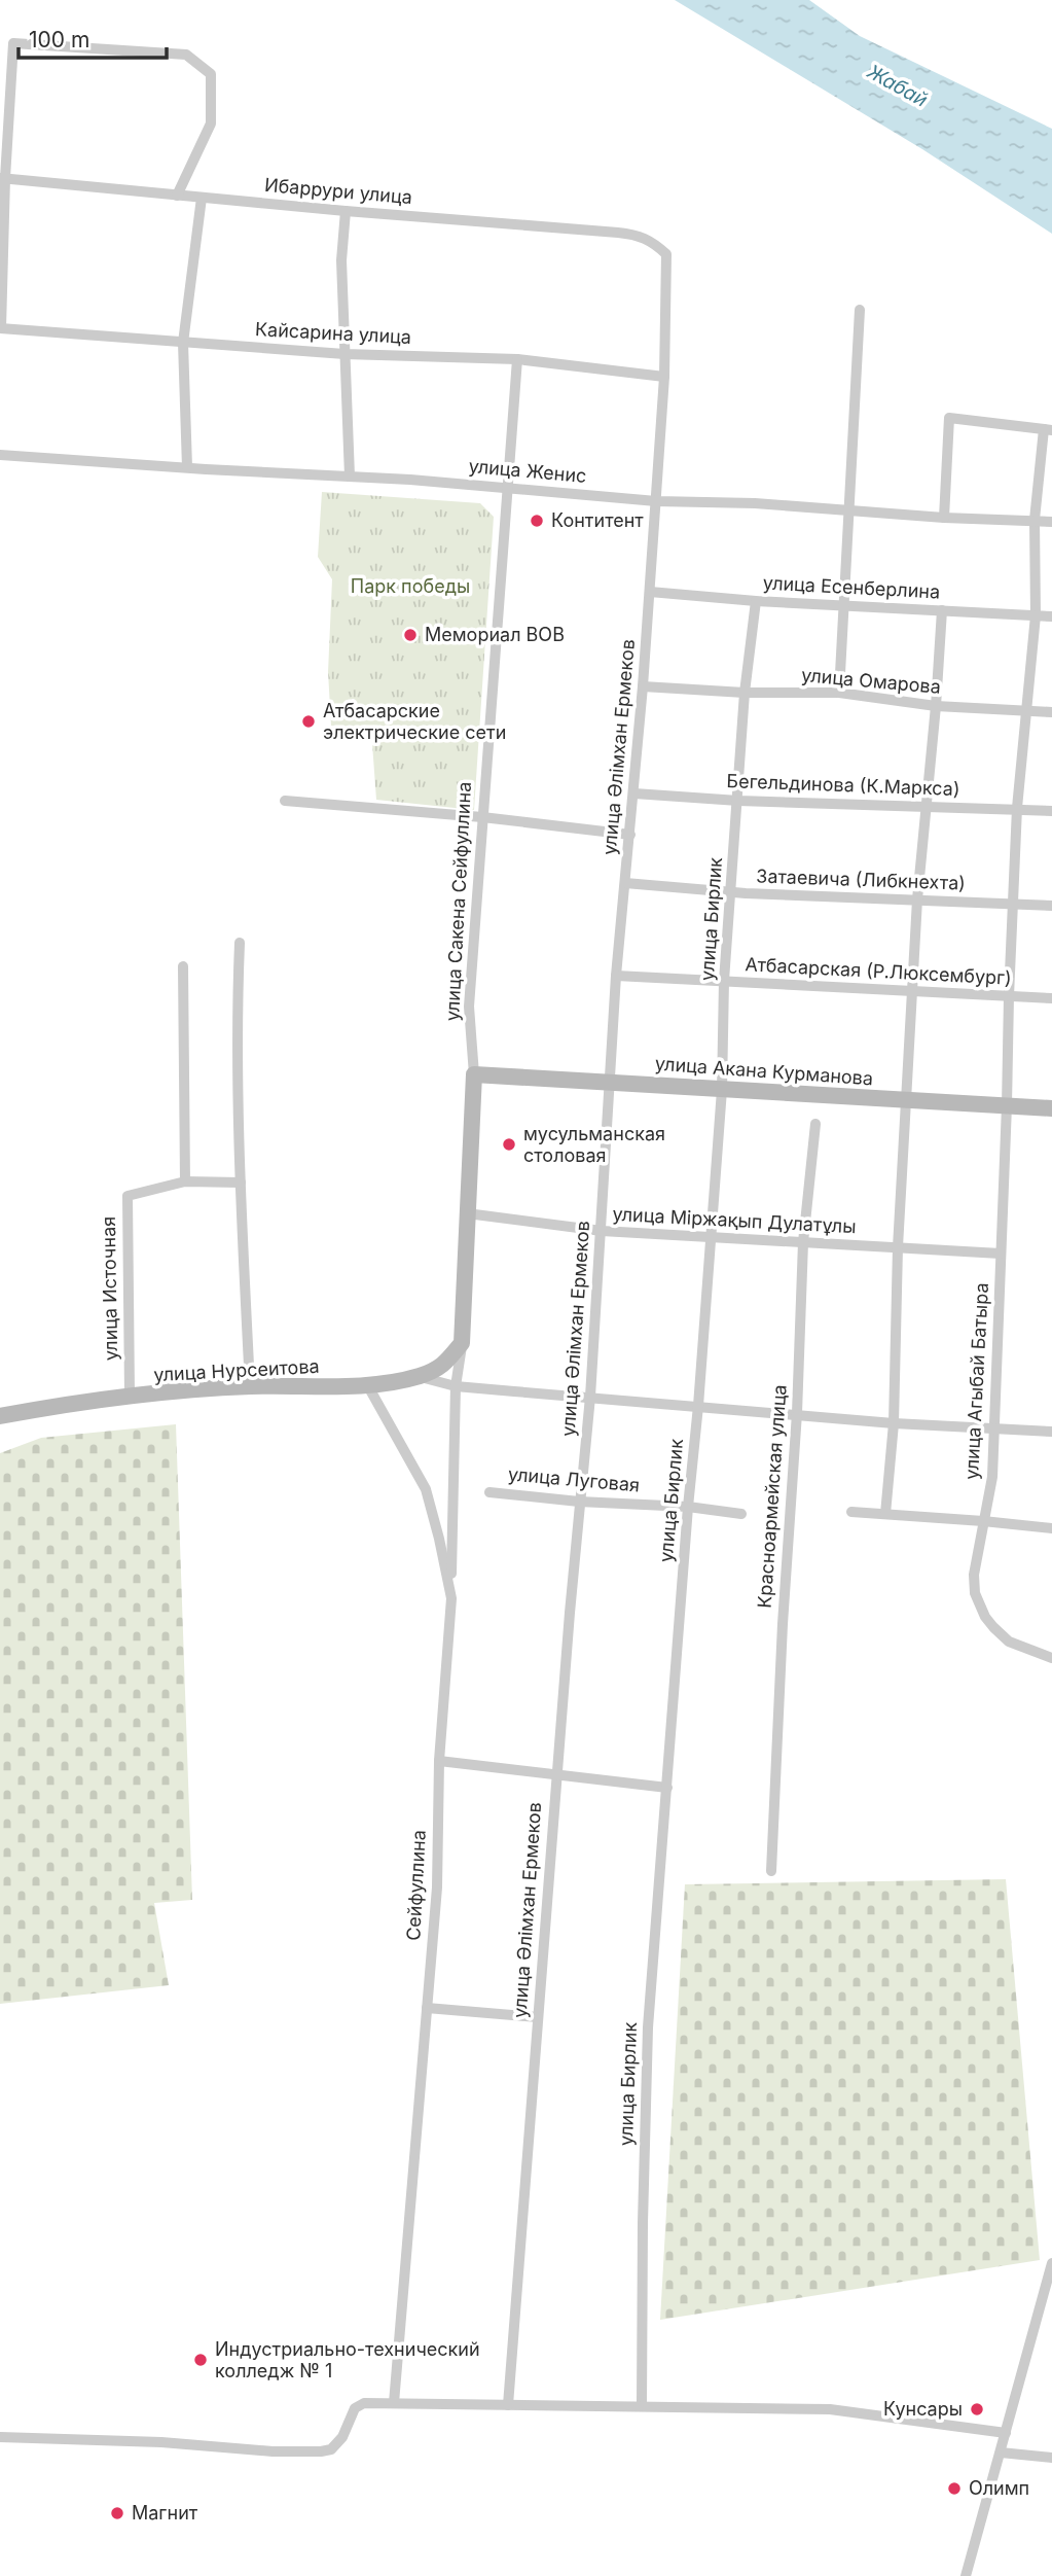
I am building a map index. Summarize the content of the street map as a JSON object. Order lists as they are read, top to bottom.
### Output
{
  "streets": {
    "main road": ["улица Сакена Сейфуллина", "улица Акана Курманова", "улица Нурсеитова"],
    "street": [
      "Ибаррури улица",
      "Кайсарина улица",
      "улица Женис",
      "улица Есенберлина",
      "улица Омарова",
      "улица Әлімхан Ермеков",
      "Бегельдинова (К.Маркса)",
      "Затаевича (Либкнехта)",
      "улица Бирлик",
      "Атбасарская (Р.Люксембург)",
      "улица Міржақып Дулатұлы",
      "улица Источная",
      "улица Агыбай Батыра",
      "улица Луговая",
      "Красноармейская улица",
      "Сейфуллина"
    ]
  },
  "crossings": [
    ["Ибаррури улица", "улица Әлімхан Ермеков"],
    ["Кайсарина улица", "улица Әлімхан Ермеков"],
    ["Кайсарина улица", "улица Сакена Сейфуллина"],
    ["улица Женис", "улица Әлімхан Ермеков"],
    ["улица Женис", "улица Сакена Сейфуллина"],
    ["улица Женис", "улица Агыбай Батыра"],
    ["улица Есенберлина", "улица Әлімхан Ермеков"],
    ["улица Есенберлина", "улица Бирлик"],
    ["улица Есенберлина", "улица Агыбай Батыра"],
    ["улица Омарова", "улица Әлімхан Ермеков"],
    ["улица Омарова", "улица Бирлик"],
    ["улица Омарова", "улица Агыбай Батыра"],
    ["улица Әлімхан Ермеков", "Бегельдинова (К.Маркса)"],
    ["улица Әлімхан Ермеков", "Затаевича (Либкнехта)"],
    ["улица Әлімхан Ермеков", "Атбасарская (Р.Люксембург)"],
    ["улица Әлімхан Ермеков", "улица Акана Курманова"],
    ["улица Әлімхан Ермеков", "улица Міржақып Дулатұлы"],
    ["улица Әлімхан Ермеков", "улица Луговая"],
    ["Бегельдинова (К.Маркса)", "улица Бирлик"],
    ["Бегельдинова (К.Маркса)", "улица Агыбай Батыра"],
    ["Затаевича (Либкнехта)", "улица Бирлик"],
    ["Затаевича (Либкнехта)", "улица Агыбай Батыра"],
    ["улица Сакена Сейфуллина", "улица Акана Курманова"],
    ["улица Сакена Сейфуллина", "улица Міржақып Дулатұлы"],
    ["улица Сакена Сейфуллина", "улица Нурсеитова"],
    ["улица Сакена Сейфуллина", "Сейфуллина"],
    ["улица Бирлик", "Атбасарская (Р.Люксембург)"],
    ["улица Бирлик", "улица Акана Курманова"],
    ["улица Бирлик", "улица Міржақып Дулатұлы"],
    ["улица Бирлик", "улица Луговая"],
    ["Атбасарская (Р.Люксембург)", "улица Агыбай Батыра"],
    ["улица Акана Курманова", "улица Агыбай Батыра"],
    ["улица Міржақып Дулатұлы", "улица Агыбай Батыра"],
    ["улица Міржақып Дулатұлы", "Красноармейская улица"],
    ["улица Источная", "улица Нурсеитова"],
    ["улица Нурсеитова", "Сейфуллина"]
  ],
  "water": ["Жабай"],
  "parks": ["Парк победы"],
  "places": [
    "Контитент",
    "Мемориал ВОВ",
    "Атбасарские электрические сети",
    "мусульманская столовая",
    "Индустриально-технический колледж № 1",
    "Кунсары",
    "Олимп",
    "Магнит"
  ],
  "scale_bar": "100 m"
}
